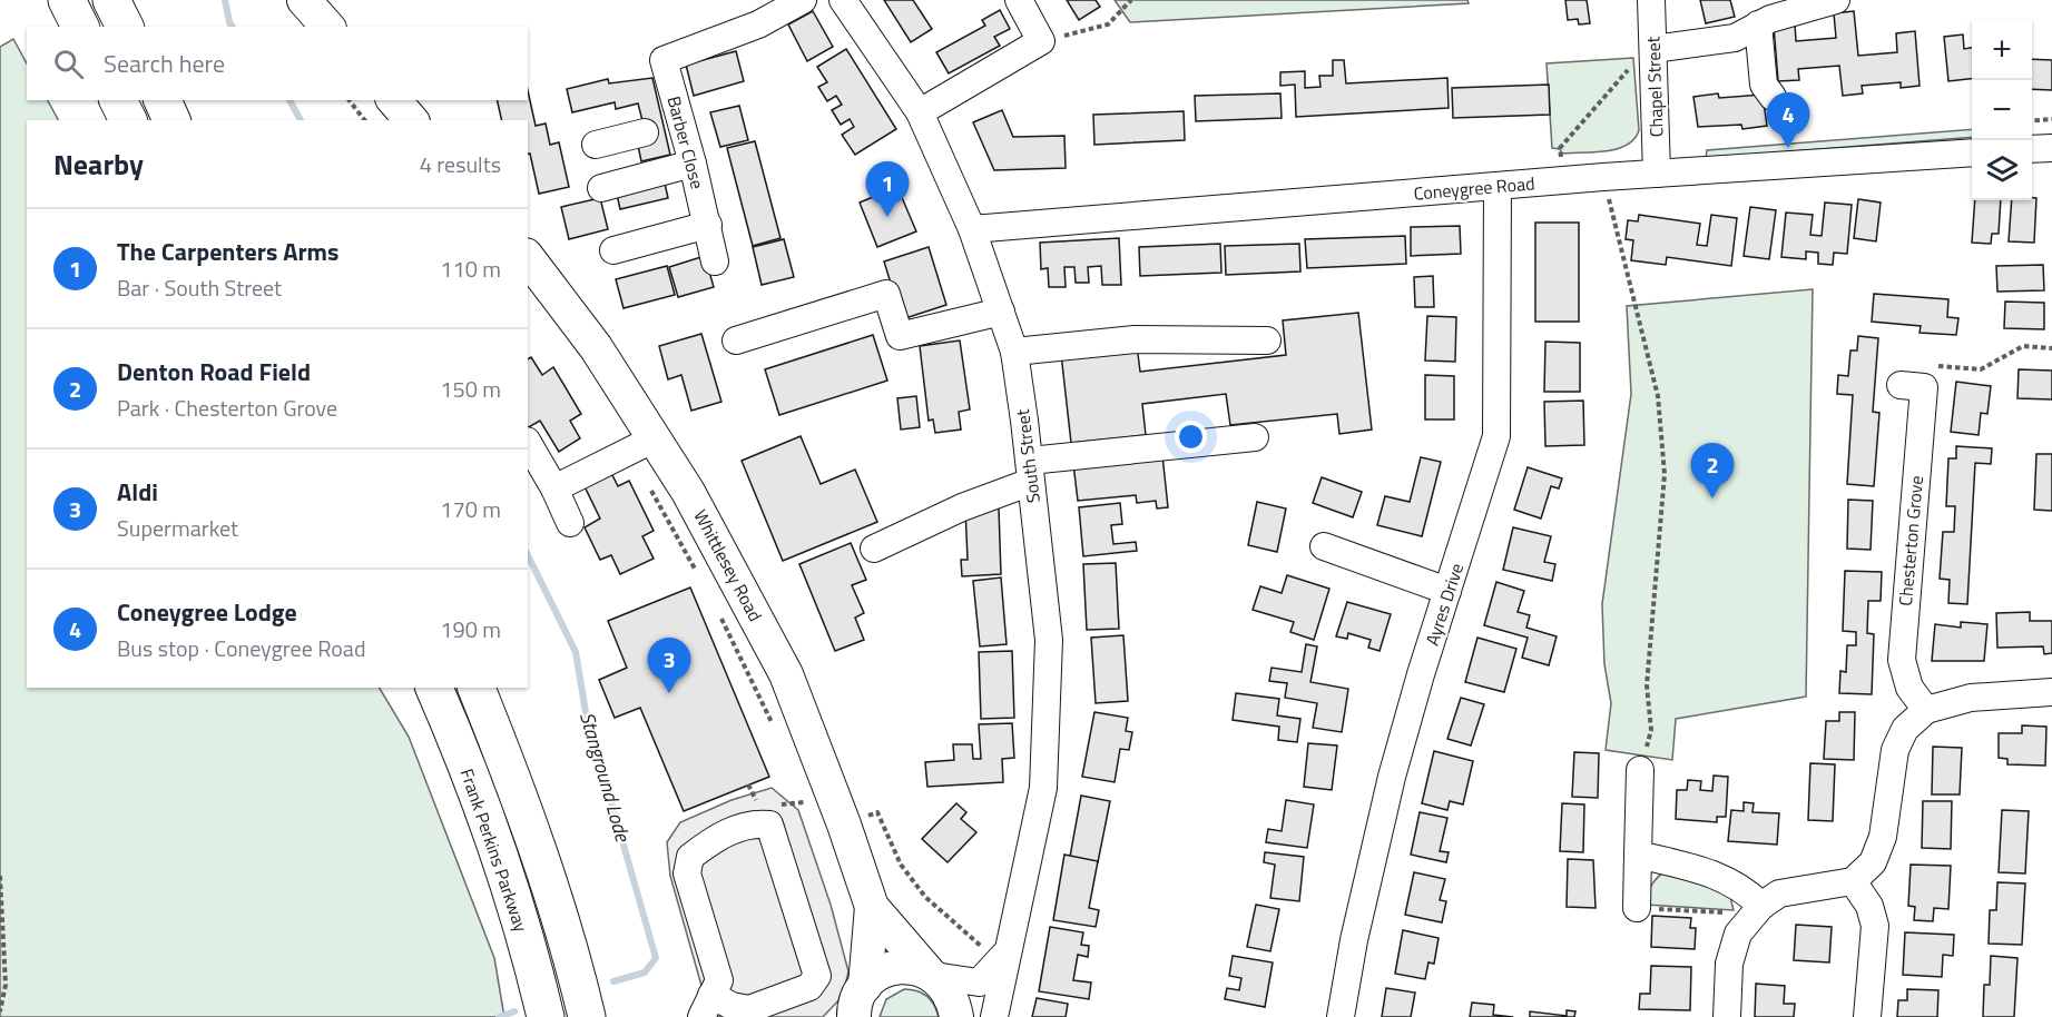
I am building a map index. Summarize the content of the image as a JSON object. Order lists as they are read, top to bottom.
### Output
{
  "streets": {
    "highway": ["Frank Perkins Parkway"],
    "main road": ["Whittlesey Road"],
    "street": [
      "Chapel Street",
      "Barber Close",
      "Coneygree Road",
      "South Street",
      "Chesterton Grove",
      "Ayres Drive"
    ]
  },
  "crossings": [
    ["Chapel Street", "Coneygree Road"],
    ["Coneygree Road", "South Street"],
    ["Coneygree Road", "Ayres Drive"]
  ],
  "water": ["Stanground Lode"],
  "page": {
    "map_buttons": ["+", "−"],
    "search": "Search here",
    "pins": [
      "4",
      "1",
      "2",
      "3"
    ],
    "heading": ["Nearby", "4 results"],
    "list": [
      {
        "mark": "1",
        "name": "The Carpenters Arms",
        "note": "Bar · South Street",
        "value": "110 m"
      },
      {
        "mark": "2",
        "name": "Denton Road Field",
        "note": "Park · Chesterton Grove",
        "value": "150 m"
      },
      {
        "mark": "3",
        "name": "Aldi",
        "note": "Supermarket",
        "value": "170 m"
      },
      {
        "mark": "4",
        "name": "Coneygree Lodge",
        "note": "Bus stop · Coneygree Road",
        "value": "190 m"
      }
    ]
  }
}
